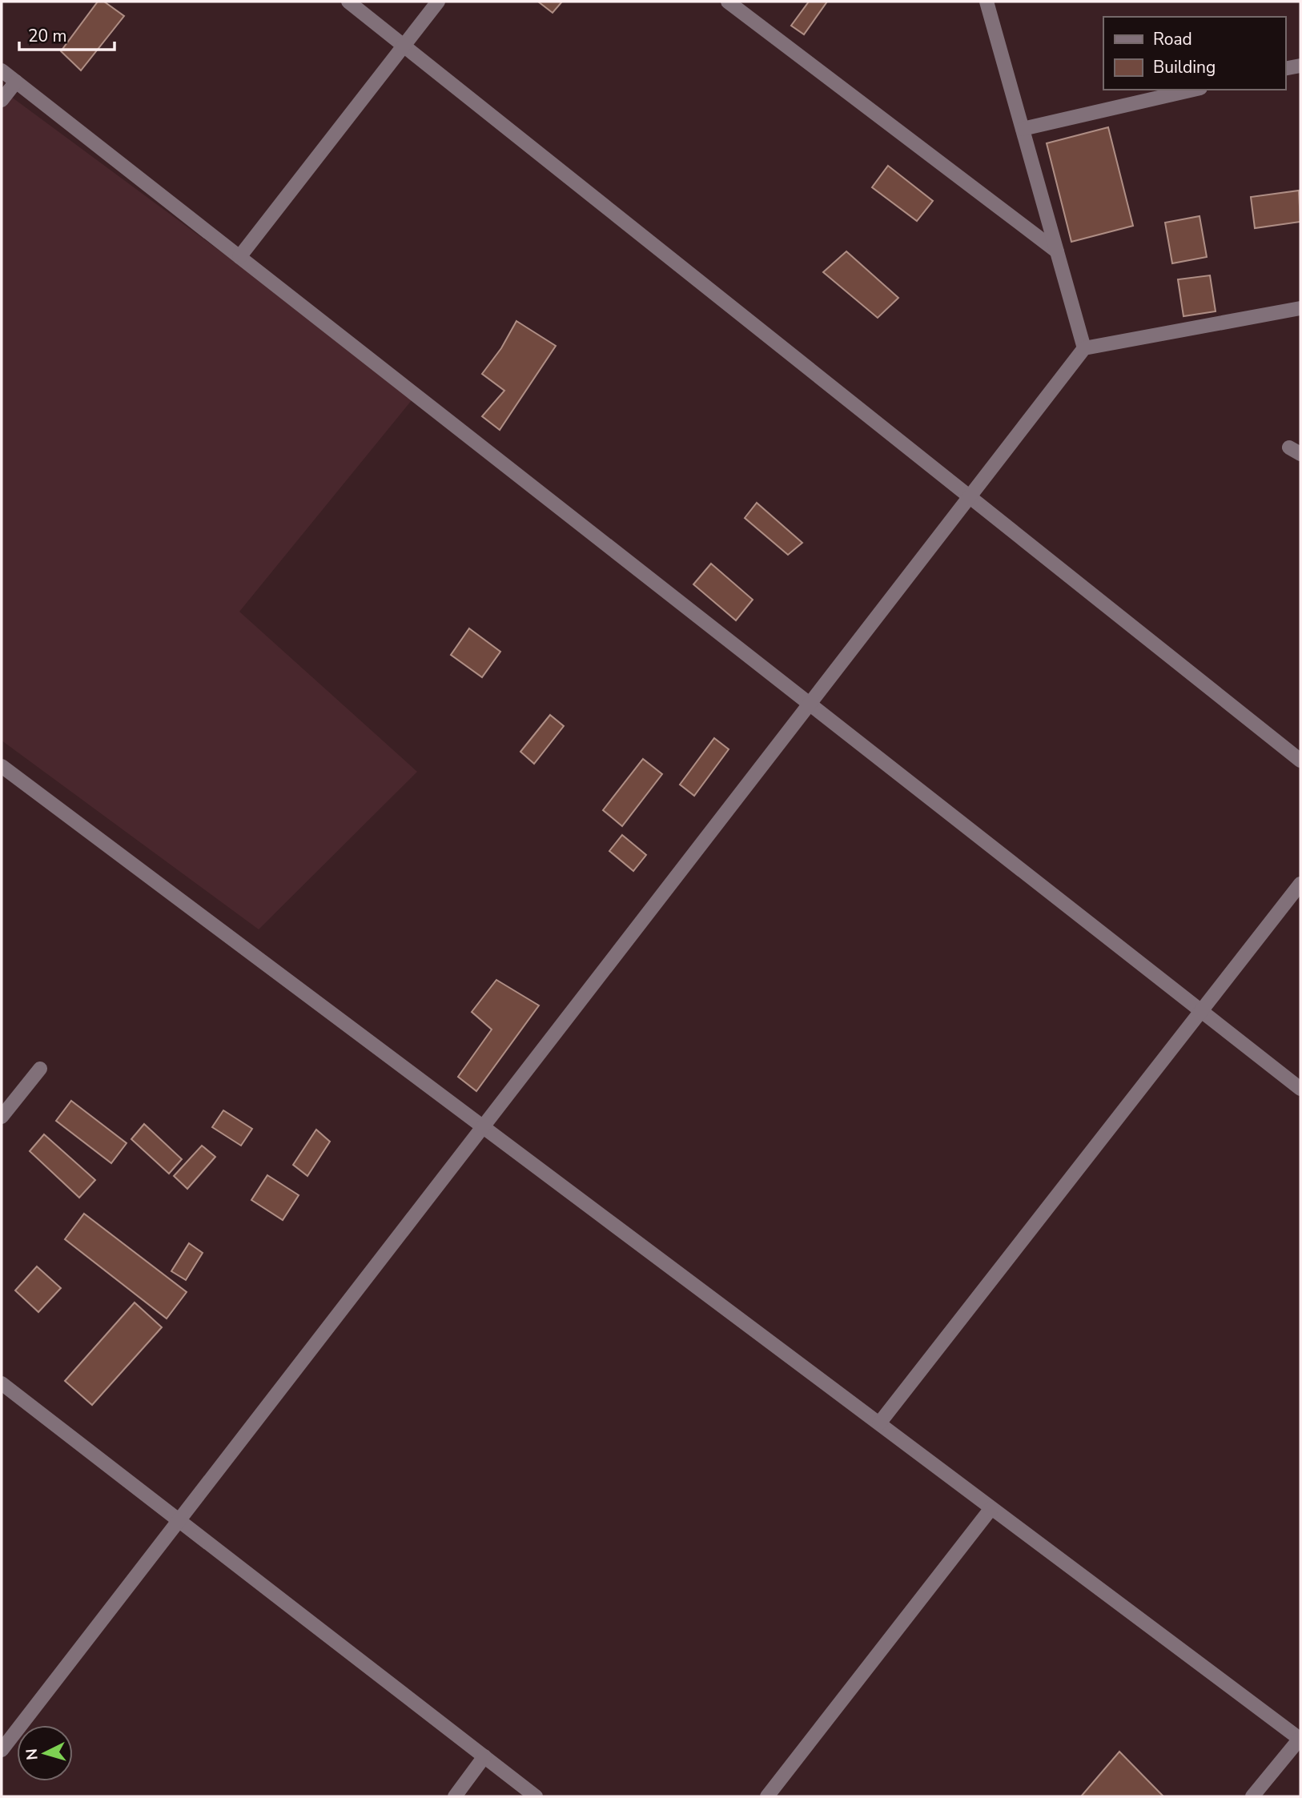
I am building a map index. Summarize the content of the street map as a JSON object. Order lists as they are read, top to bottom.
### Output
{
  "legend": ["Road", "Building"],
  "scale_bar": "20 m",
  "north": "left"
}
